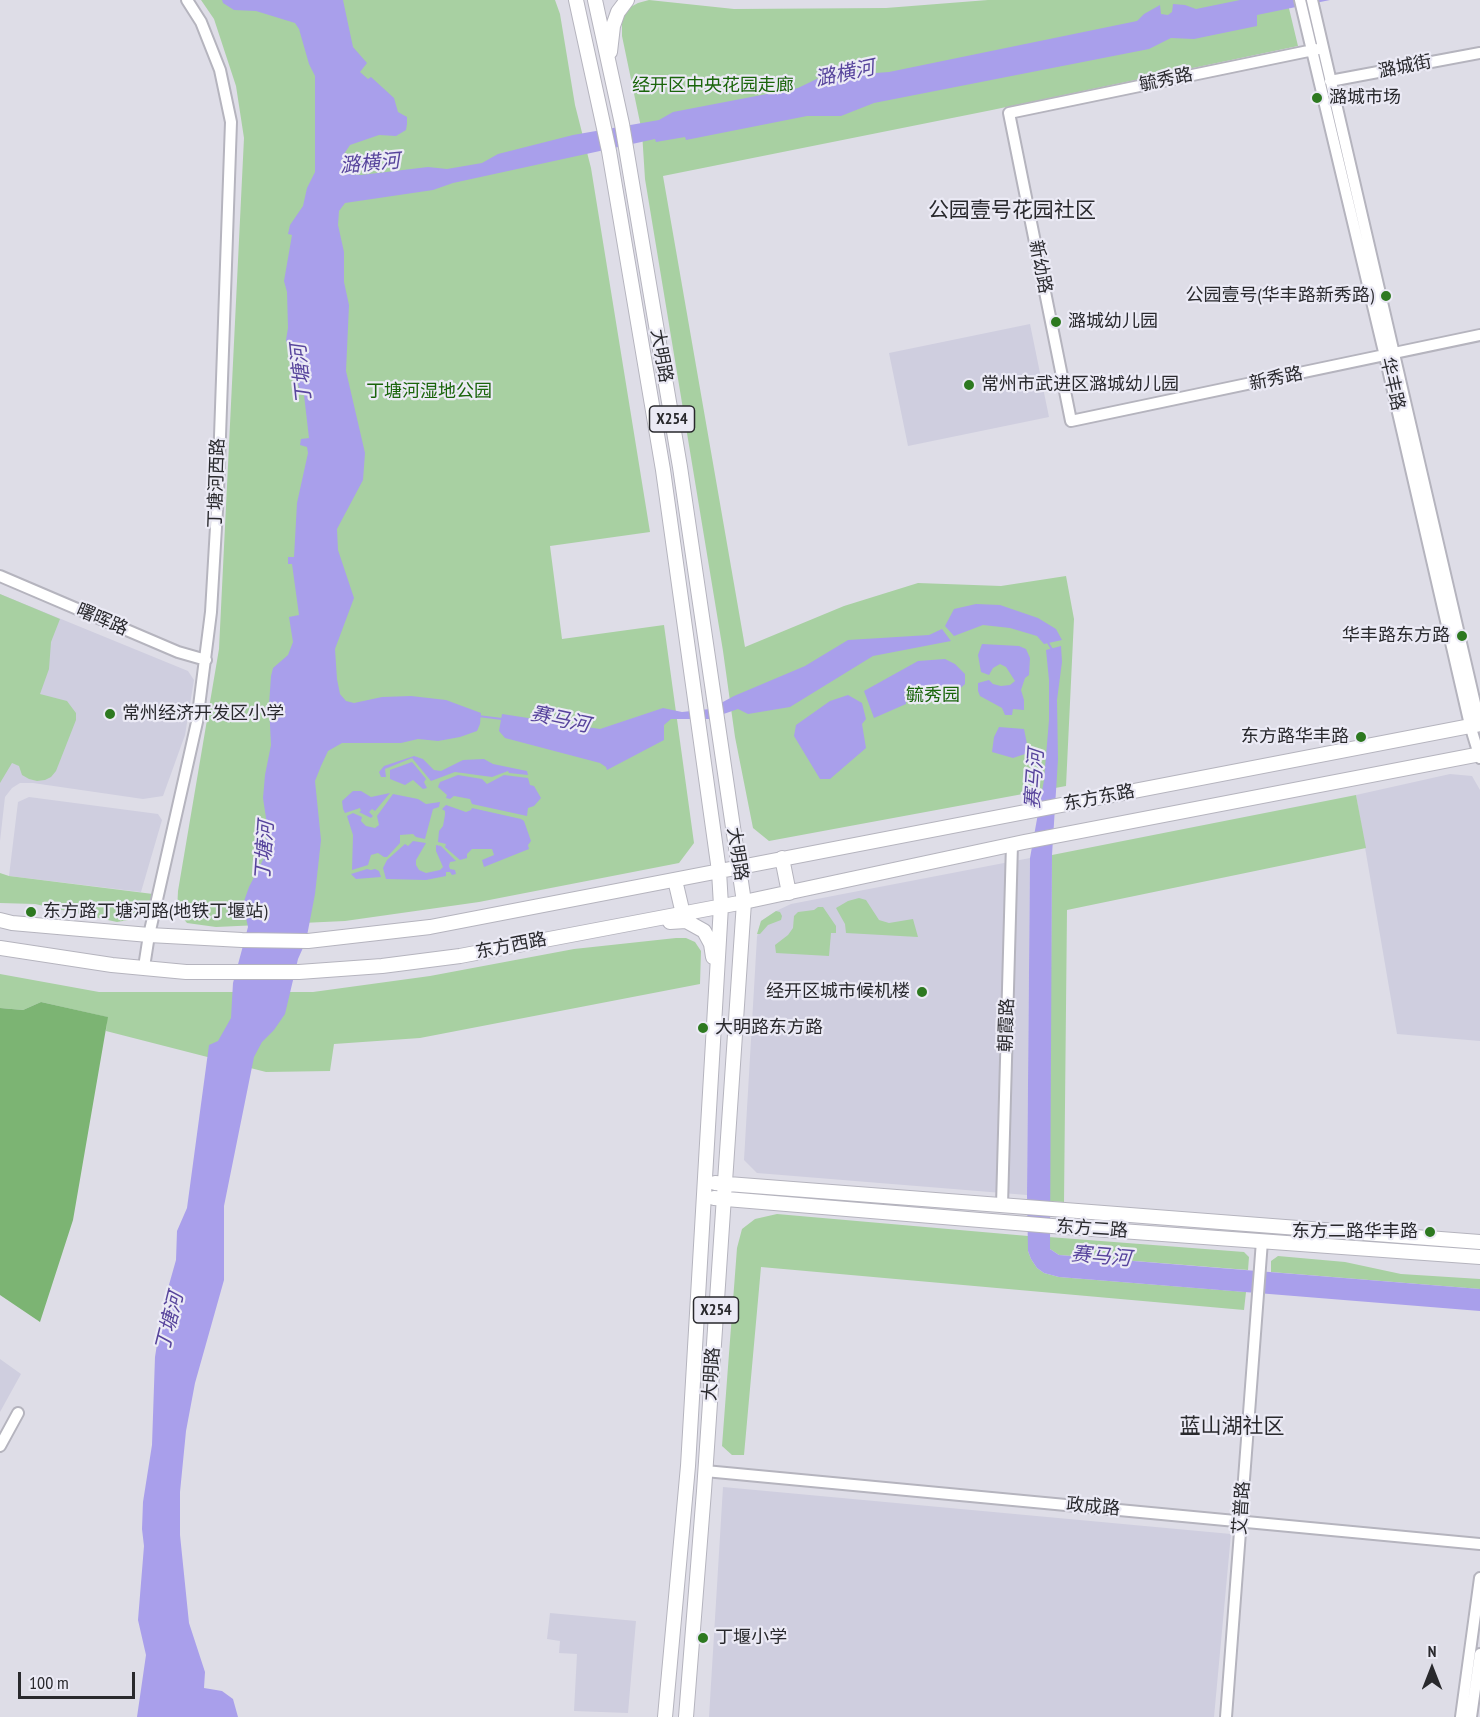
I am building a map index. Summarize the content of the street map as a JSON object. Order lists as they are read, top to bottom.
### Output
{
  "streets": {
    "main road": [
      "大明路",
      "X254",
      "东方东路",
      "东方西路",
      "东方二路"
    ],
    "street": [
      "潞城街",
      "毓秀路",
      "新幼路",
      "新秀路",
      "华丰路",
      "丁塘河西路",
      "曙晖路",
      "朝霞路",
      "政成路",
      "艾普路"
    ]
  },
  "crossings": [
    ["潞城街", "华丰路"],
    ["毓秀路", "新幼路"],
    ["毓秀路", "华丰路"],
    ["新幼路", "新秀路"],
    ["大明路", "东方东路"],
    ["大明路", "东方西路"],
    ["大明路", "东方二路"],
    ["大明路", "政成路"],
    ["新秀路", "华丰路"],
    ["华丰路", "东方东路"],
    ["丁塘河西路", "曙晖路"],
    ["丁塘河西路", "东方西路"],
    ["东方东路", "东方西路"],
    ["东方东路", "朝霞路"],
    ["朝霞路", "东方二路"],
    ["东方二路", "艾普路"],
    ["政成路", "艾普路"]
  ],
  "districts": ["公园壹号花园社区", "蓝山湖社区"],
  "water": ["潞横河", "丁塘河", "赛马河"],
  "parks": ["经开区中央花园走廊", "丁塘河湿地公园", "毓秀园"],
  "places": [
    "潞城市场",
    "公园壹号(华丰路新秀路)",
    "潞城幼儿园",
    "常州市武进区潞城幼儿园",
    "华丰路东方路",
    "常州经济开发区小学",
    "东方路华丰路",
    "东方路丁塘河路(地铁丁堰站)",
    "经开区城市候机楼",
    "大明路东方路",
    "东方二路华丰路",
    "丁堰小学"
  ],
  "scale_bar": "100 m",
  "north": "top"
}
